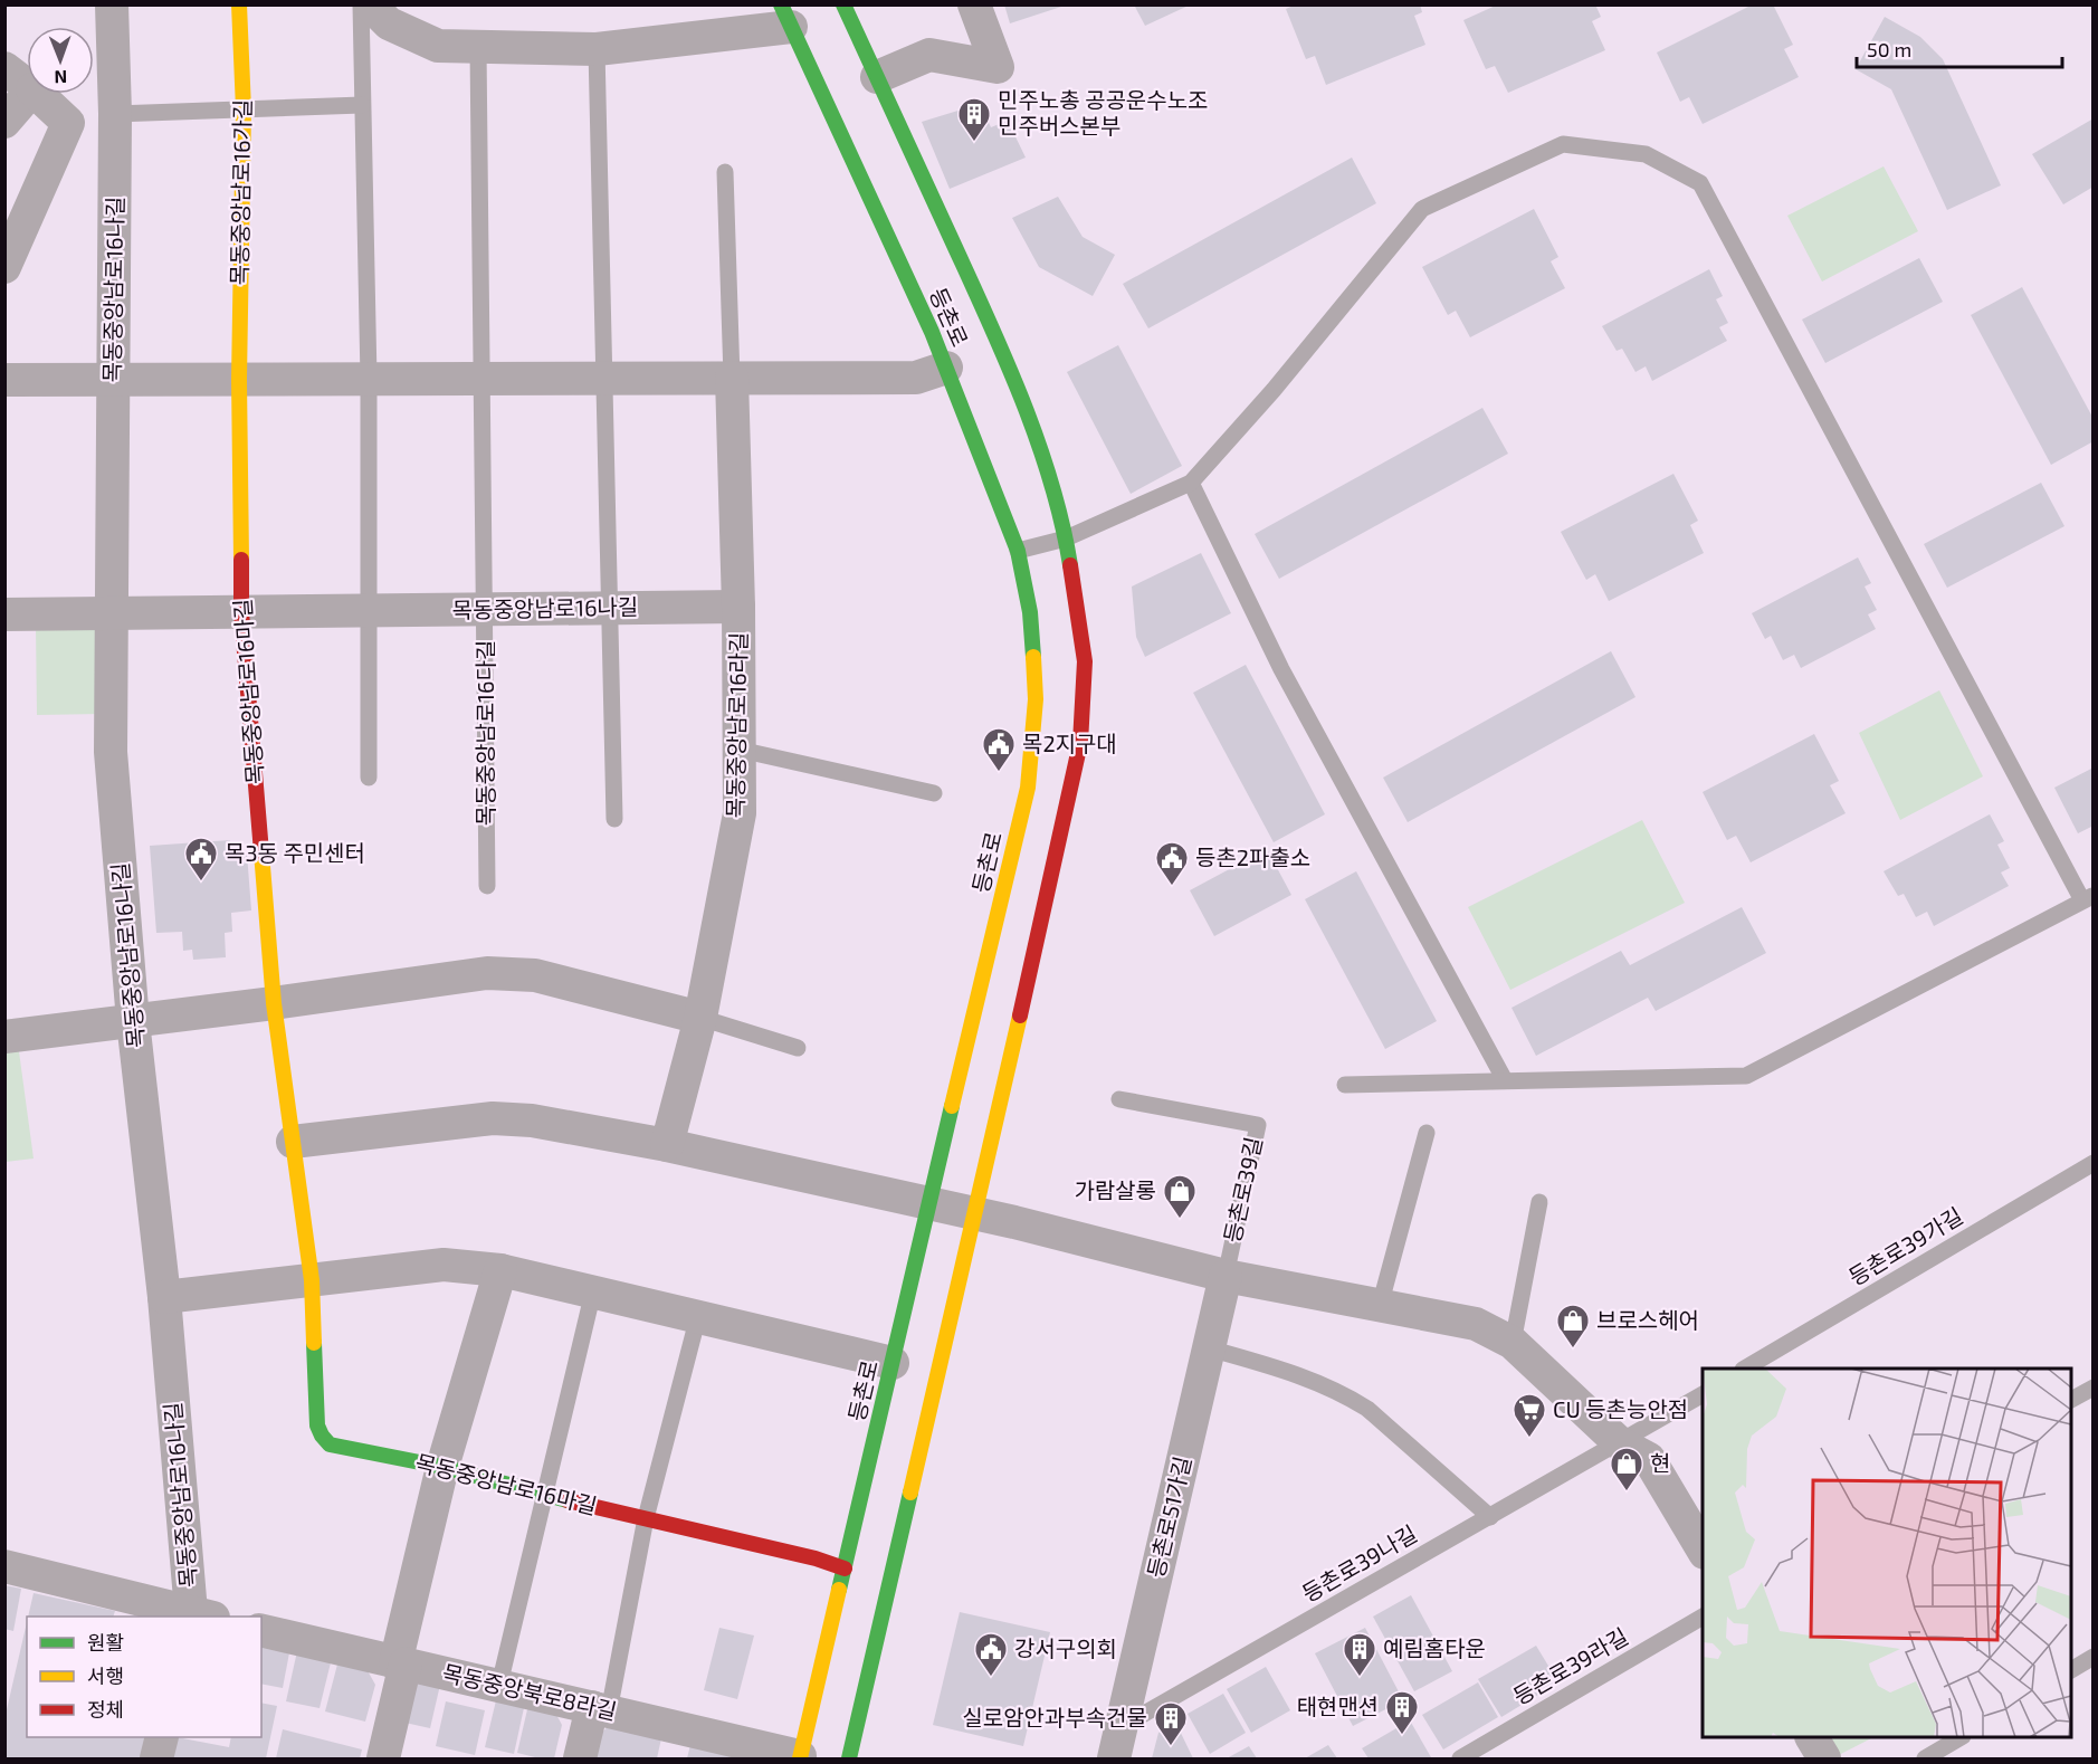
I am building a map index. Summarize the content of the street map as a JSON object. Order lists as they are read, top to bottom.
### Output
{
  "streets": {
    "main road": ["목동중앙남로16가길", "등촌로", "목동중앙남로16마길"],
    "street": [
      "목동중앙남로16나길",
      "목동중앙남로16라길",
      "등촌로51가길",
      "목동중앙북로8라길"
    ],
    "lane": [
      "목동중앙남로16다길",
      "등촌로39길",
      "등촌로39가길",
      "등촌로39나길",
      "등촌로39라길"
    ]
  },
  "crossings": [
    ["목동중앙남로16가길", "목동중앙남로16마길"],
    ["목동중앙남로16나길", "목동중앙남로16마길"],
    ["목동중앙남로16나길", "목동중앙남로16라길"],
    ["목동중앙남로16나길", "목동중앙남로16다길"],
    ["등촌로", "목동중앙남로16마길"],
    ["등촌로", "목동중앙북로8라길"],
    ["등촌로39길", "등촌로51가길"],
    ["등촌로51가길", "등촌로39나길"]
  ],
  "places": {
    "building": [
      "민주노총 공공운수노조 민주버스본부",
      "예림홈타운",
      "태현맨션",
      "실로암안과부속건물"
    ],
    "public building": [
      "목2지구대",
      "목3동 주민센터",
      "등촌2파출소",
      "강서구의회"
    ],
    "shop": ["가람살롱", "브로스헤어", "현"],
    "supermarket": ["CU 등촌능안점"]
  },
  "legend": ["원활", "서행", "정체"],
  "scale_bar": "50 m",
  "north": "bottom"
}
